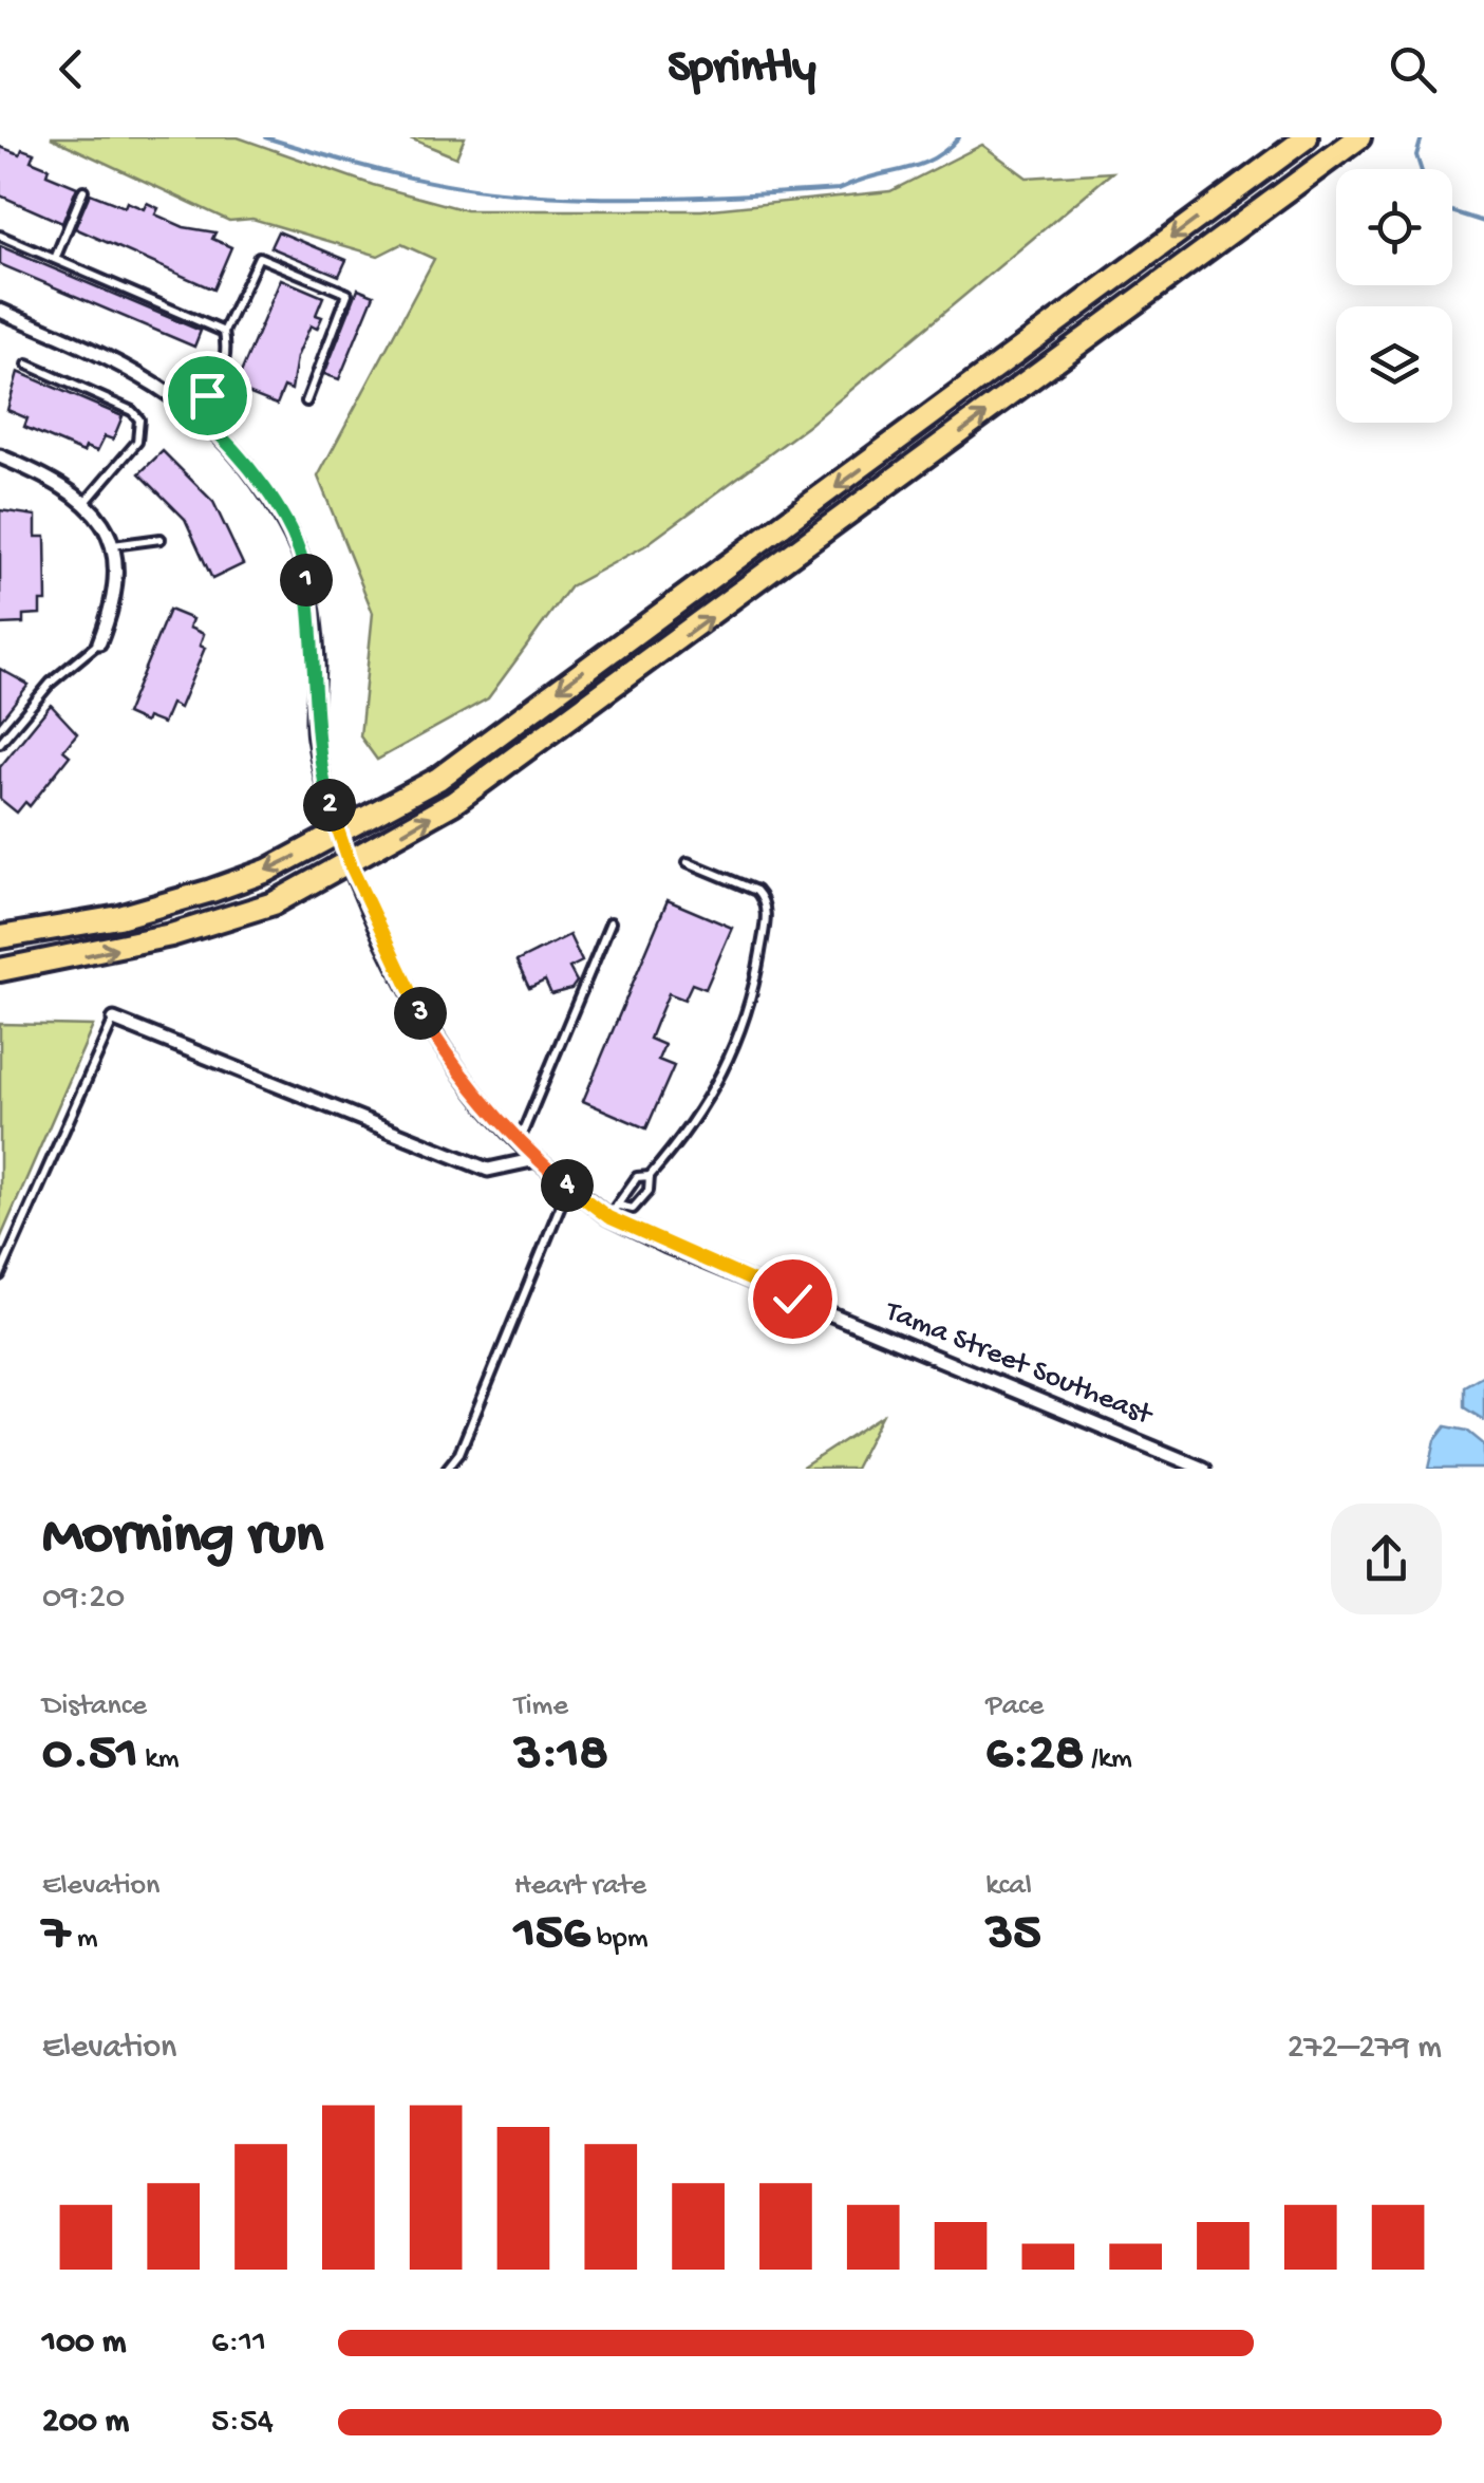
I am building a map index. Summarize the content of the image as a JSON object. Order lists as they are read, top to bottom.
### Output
{
  "streets": {
    "street": ["Tama Street Southeast"]
  },
  "page": {
    "header": "Sprintly",
    "pins": [
      "1",
      "2",
      "3",
      "4"
    ],
    "heading": ["Morning run", "09:20"],
    "stats": [
      ["Distance", "0.51 km"],
      ["Time", "3:18"],
      ["Pace", "6:28 /km"],
      ["Elevation", "7 m"],
      ["Heart rate", "156 bpm"],
      ["kcal", "35"]
    ],
    "chart": ["Elevation", "272–279 m"],
    "list": [
      {
        "name": "100 m",
        "note": "6:11"
      },
      {
        "name": "200 m",
        "note": "5:54"
      }
    ]
  }
}
